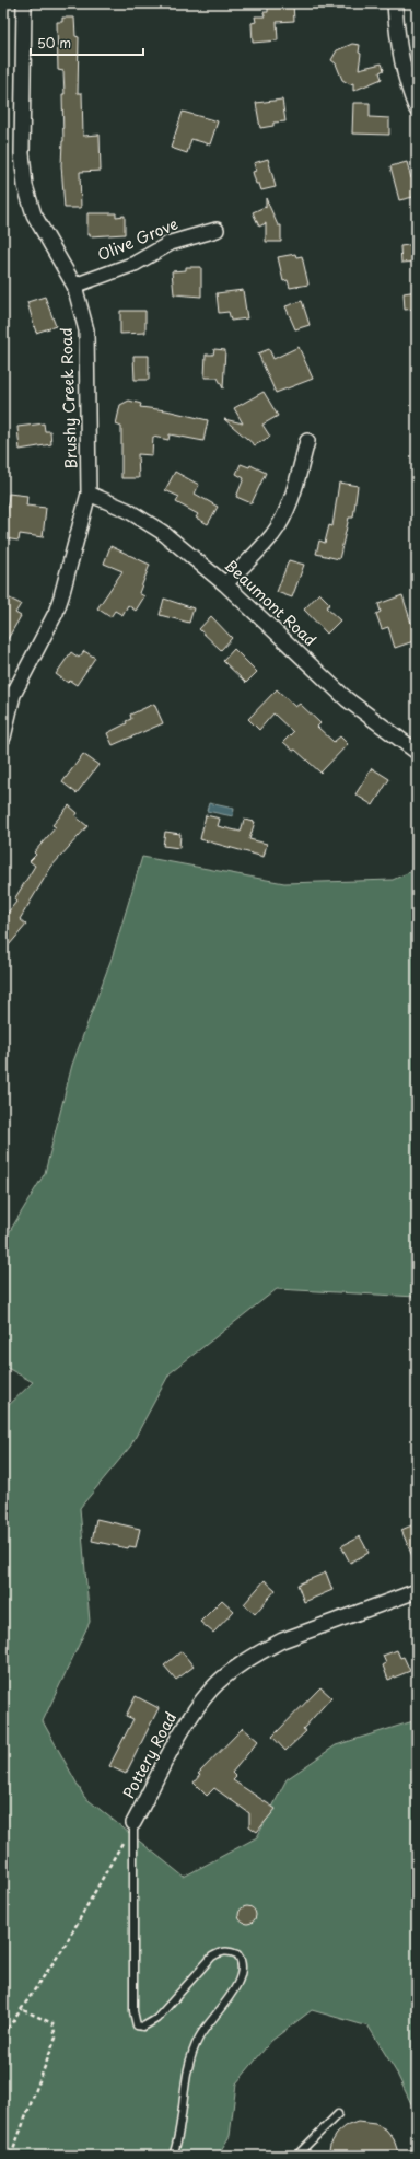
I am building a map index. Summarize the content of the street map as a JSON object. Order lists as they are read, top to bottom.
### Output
{
  "streets": {
    "street": [
      "Olive Grove",
      "Brushy Creek Road",
      "Beaumont Road",
      "Pottery Road"
    ]
  },
  "crossings": [
    ["Olive Grove", "Brushy Creek Road"],
    ["Brushy Creek Road", "Beaumont Road"]
  ],
  "scale_bar": "50 m"
}
